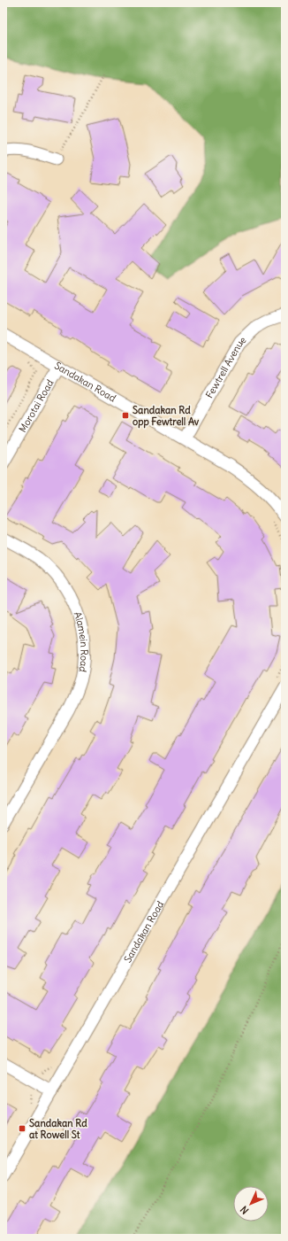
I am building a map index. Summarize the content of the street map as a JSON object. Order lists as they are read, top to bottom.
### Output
{
  "streets": {
    "street": [
      "Fewtrell Avenue",
      "Sandakan Road",
      "Morotai Road",
      "Alamein Road"
    ]
  },
  "crossings": [
    ["Fewtrell Avenue", "Sandakan Road"],
    ["Sandakan Road", "Morotai Road"]
  ],
  "places": {
    "transit": ["Sandakan Rd opp Fewtrell Av", "Sandakan Rd at Rowell St"]
  },
  "north": "bottom left"
}
